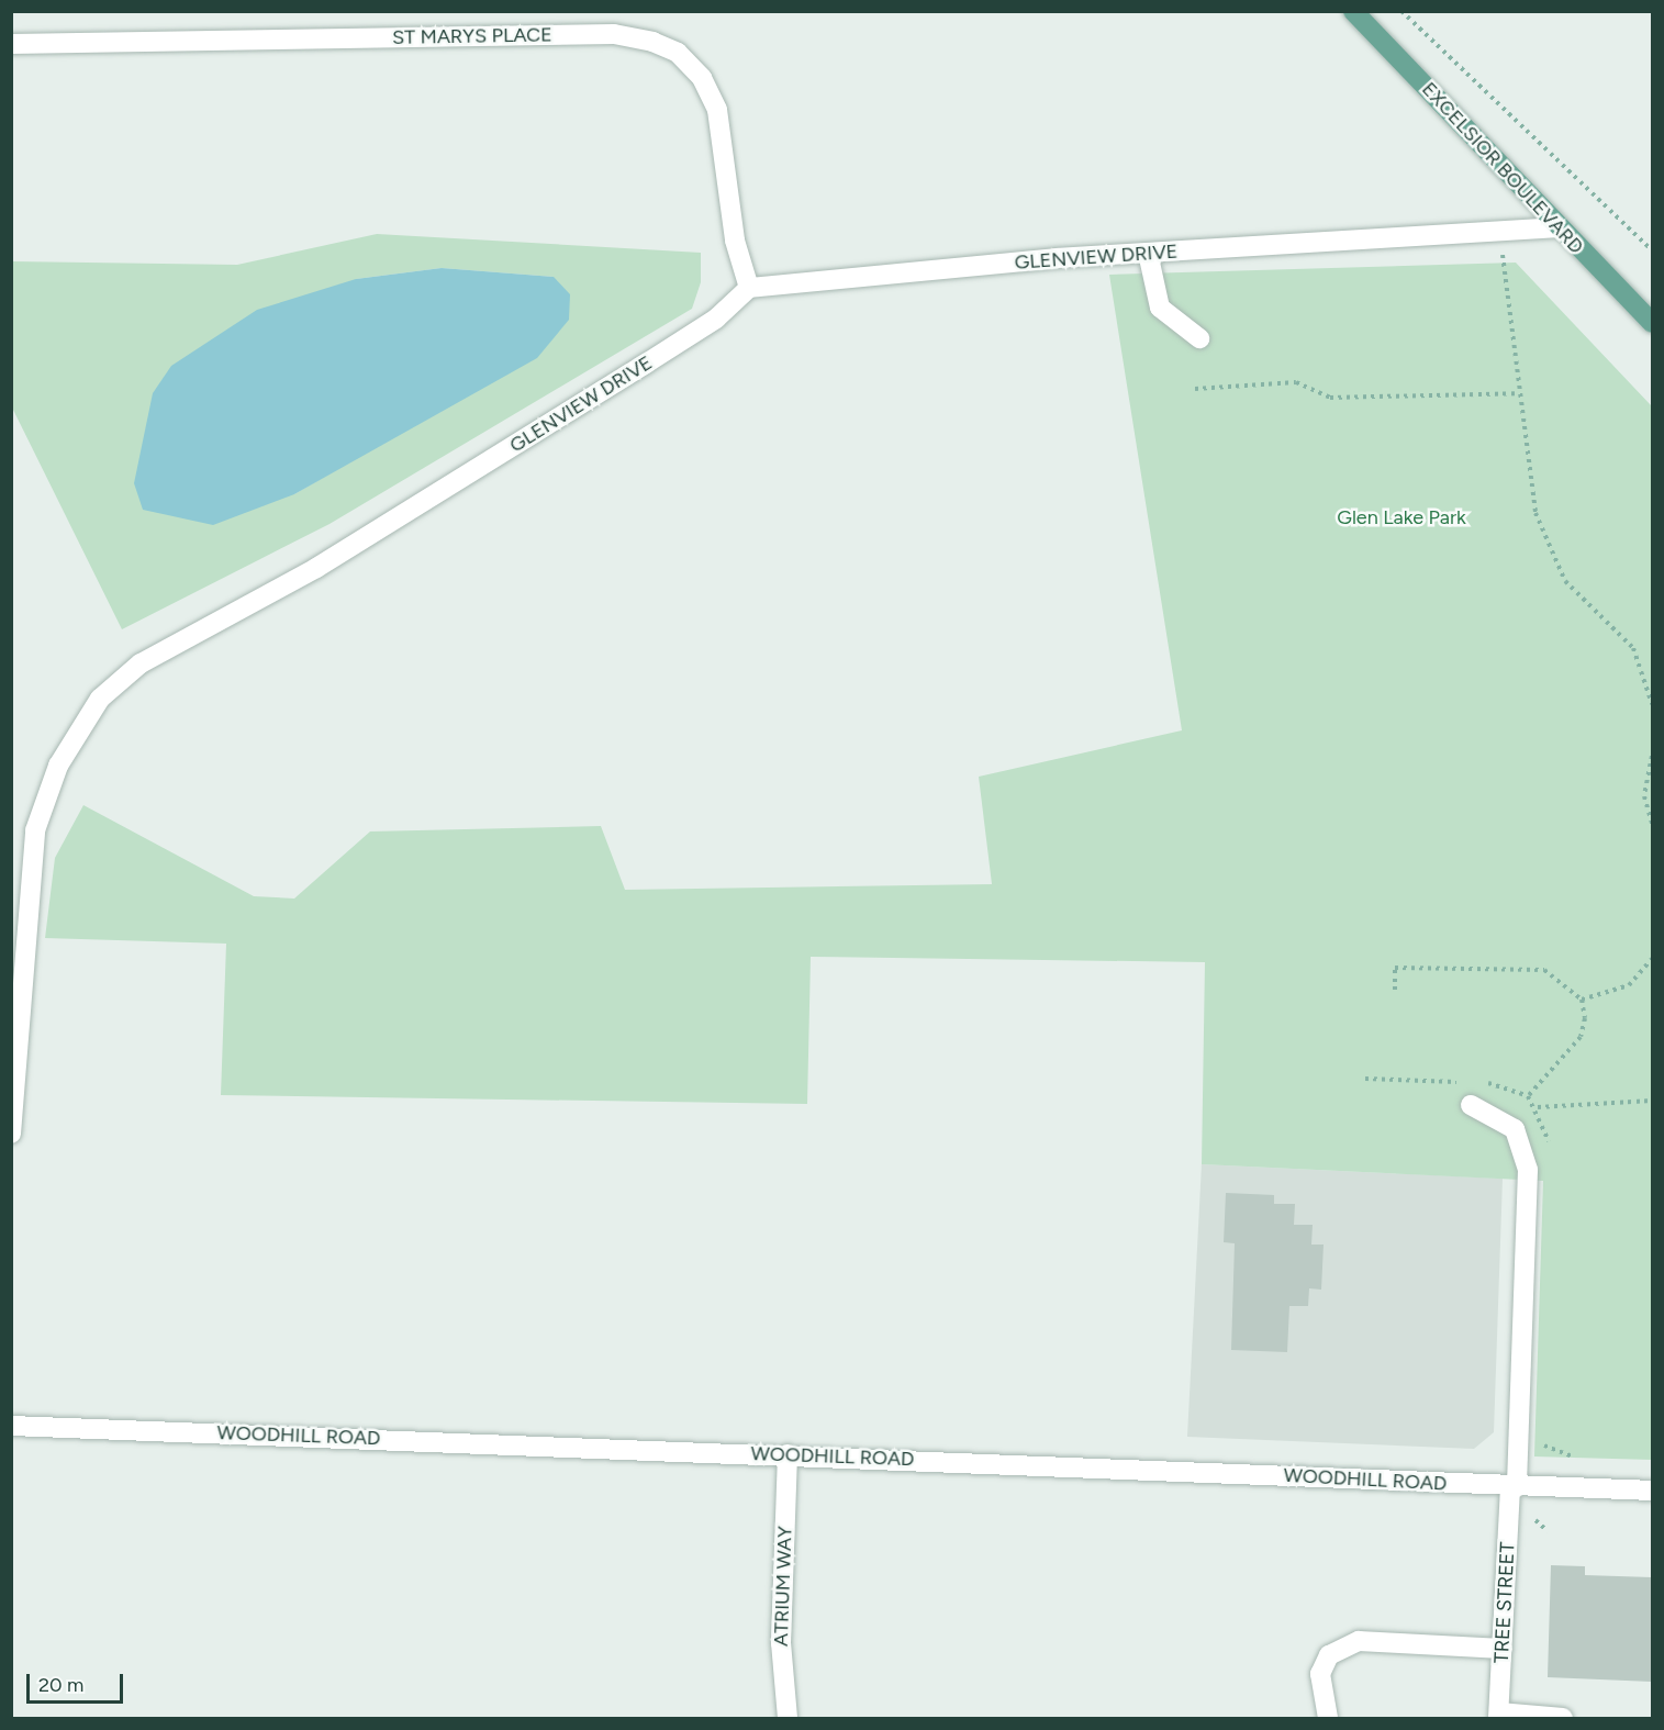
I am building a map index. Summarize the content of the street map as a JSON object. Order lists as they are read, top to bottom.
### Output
{
  "streets": {
    "main road": ["EXCELSIOR BOULEVARD"],
    "street": [
      "ST MARYS PLACE",
      "GLENVIEW DRIVE",
      "WOODHILL ROAD",
      "ATRIUM WAY",
      "TREE STREET"
    ]
  },
  "crossings": [
    ["ST MARYS PLACE", "GLENVIEW DRIVE"],
    ["EXCELSIOR BOULEVARD", "GLENVIEW DRIVE"],
    ["WOODHILL ROAD", "ATRIUM WAY"],
    ["WOODHILL ROAD", "TREE STREET"]
  ],
  "parks": ["Glen Lake Park"],
  "scale_bar": "20 m"
}
